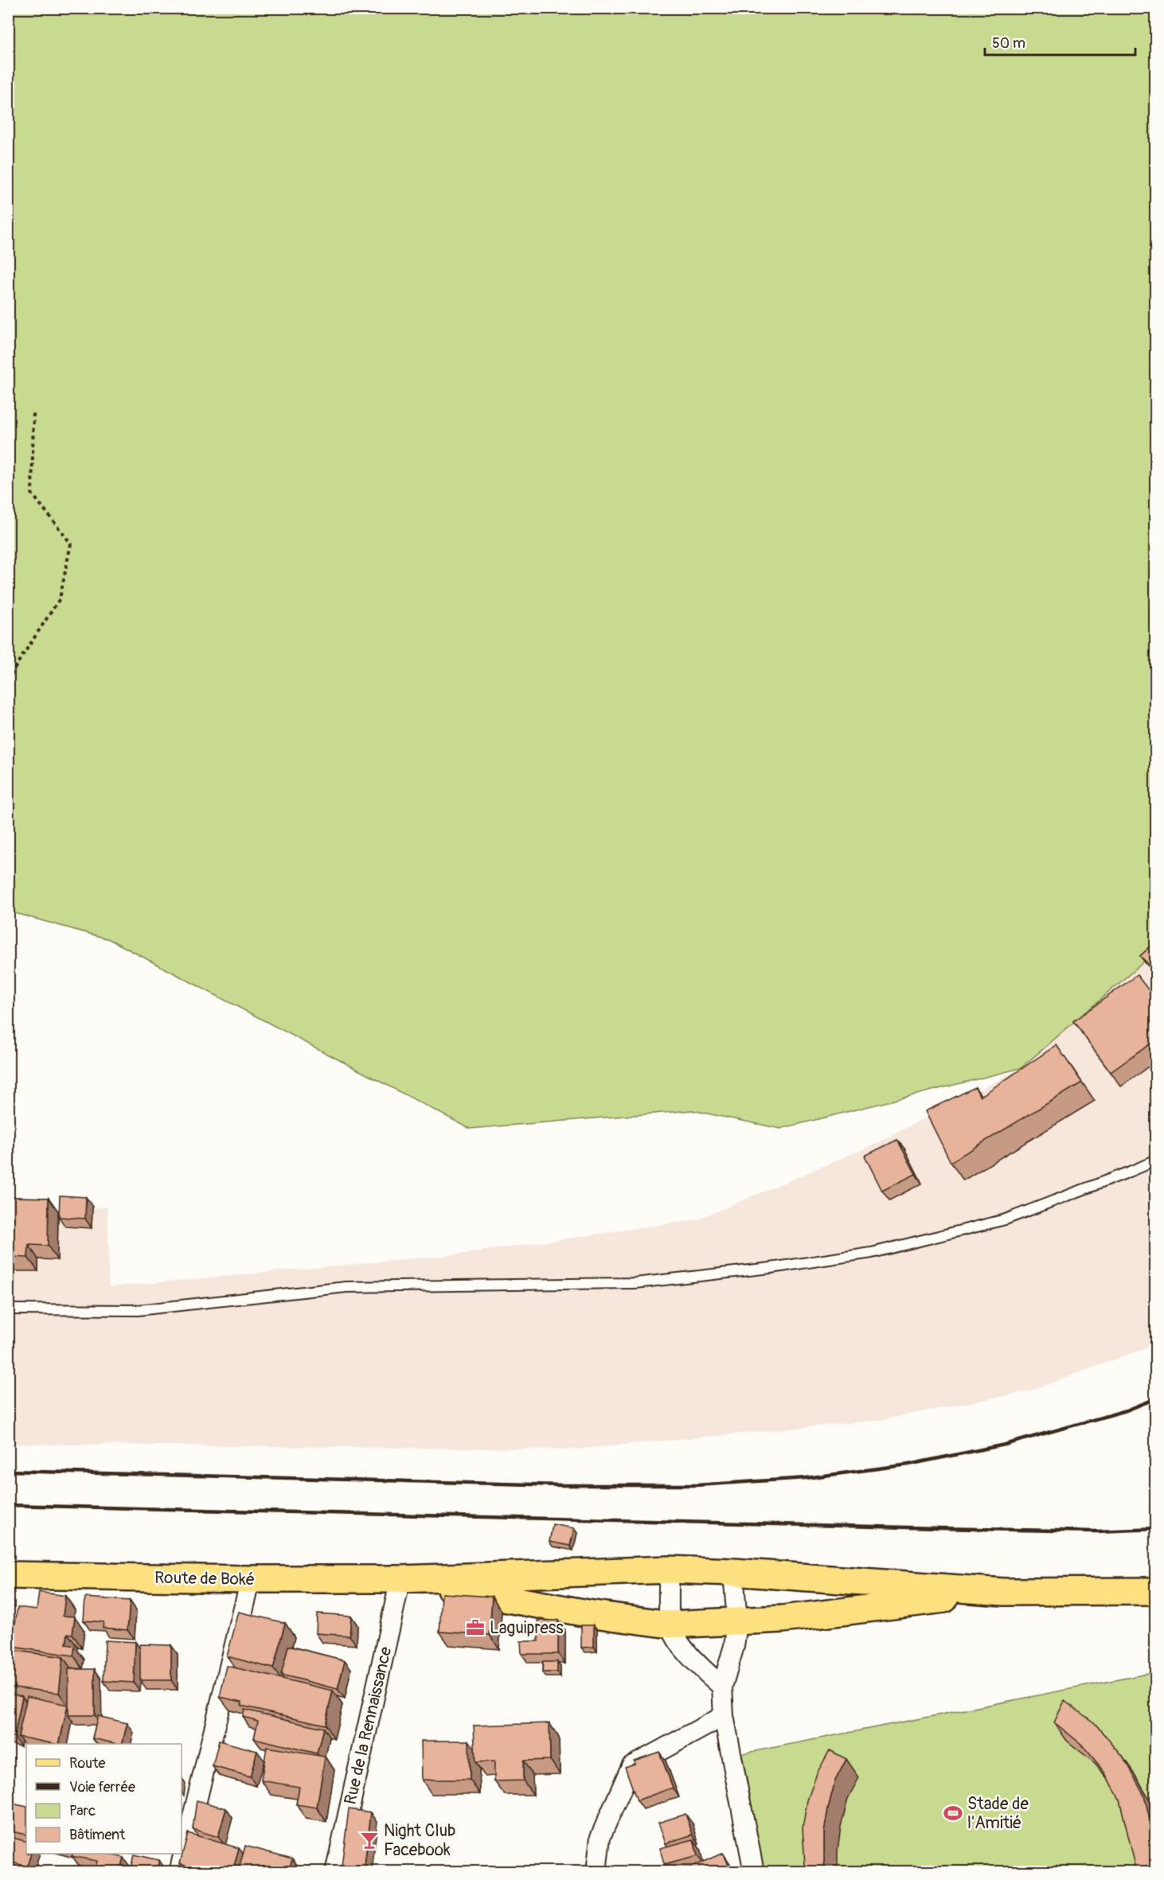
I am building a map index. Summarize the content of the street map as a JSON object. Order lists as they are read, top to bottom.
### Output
{
  "streets": {
    "main road": ["Route de Boké"],
    "street": ["Rue de la Rennaissance"]
  },
  "crossings": [
    ["Route de Boké", "Rue de la Rennaissance"]
  ],
  "places": {
    "office": ["Laguipress"],
    "sports": ["Stade de l'Amitié"],
    "bar": ["Night Club Facebook"]
  },
  "legend": [
    "Route",
    "Voie ferrée",
    "Parc",
    "Bâtiment"
  ],
  "scale_bar": "50 m"
}
